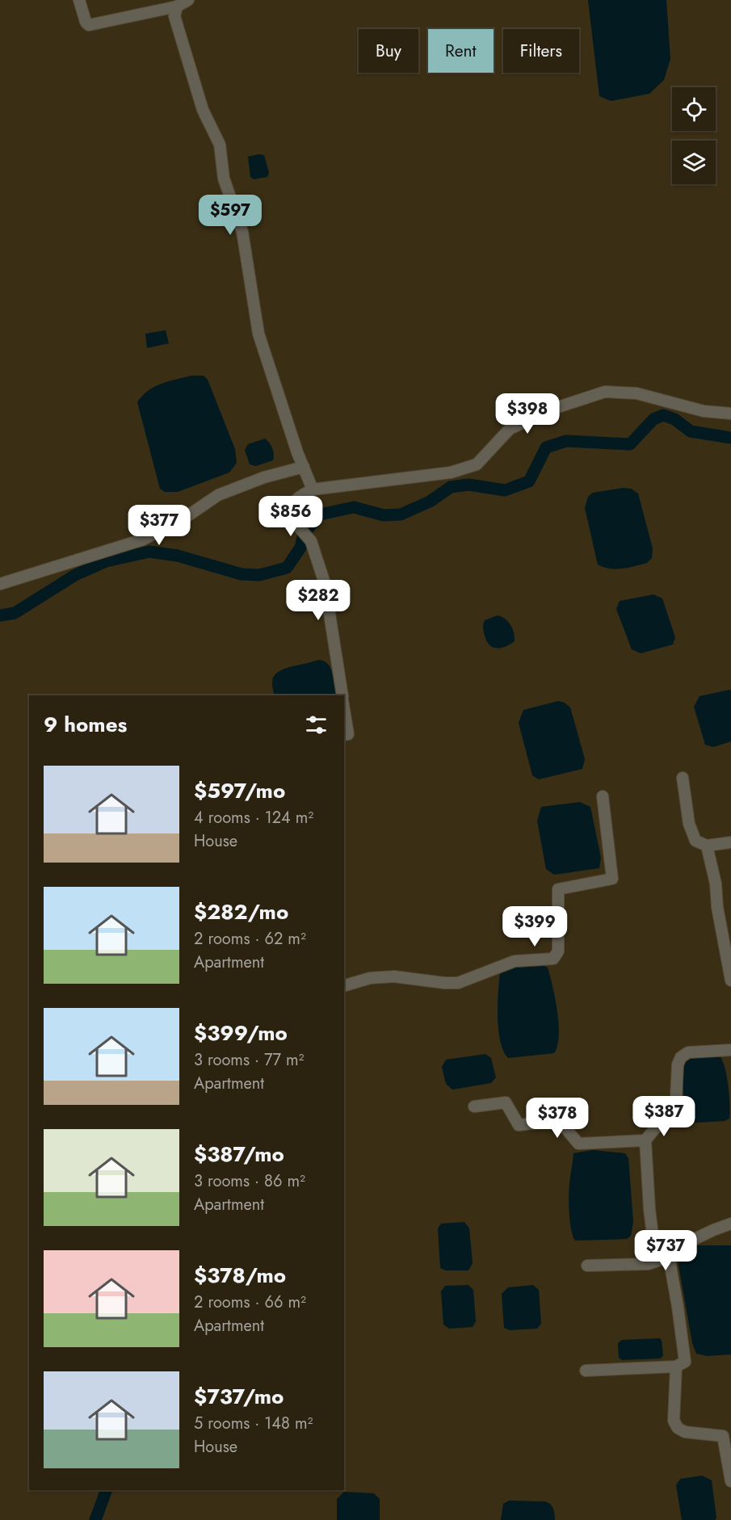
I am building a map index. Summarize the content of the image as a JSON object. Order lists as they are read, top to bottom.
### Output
{
  "page": {
    "chip": ["Buy", "Rent", "Filters"],
    "price": [
      "$597",
      "$398",
      "$856",
      "$377",
      "$282",
      "$399",
      "$387",
      "$378",
      "$737"
    ],
    "heading": "9 homes",
    "list": [
      {
        "name": "$597/mo",
        "note": "4 rooms · 124 m² · House"
      },
      {
        "name": "$282/mo",
        "note": "2 rooms · 62 m² · Apartment"
      },
      {
        "name": "$399/mo",
        "note": "3 rooms · 77 m² · Apartment"
      },
      {
        "name": "$387/mo",
        "note": "3 rooms · 86 m² · Apartment"
      },
      {
        "name": "$378/mo",
        "note": "2 rooms · 66 m² · Apartment"
      },
      {
        "name": "$737/mo",
        "note": "5 rooms · 148 m² · House"
      }
    ]
  }
}
